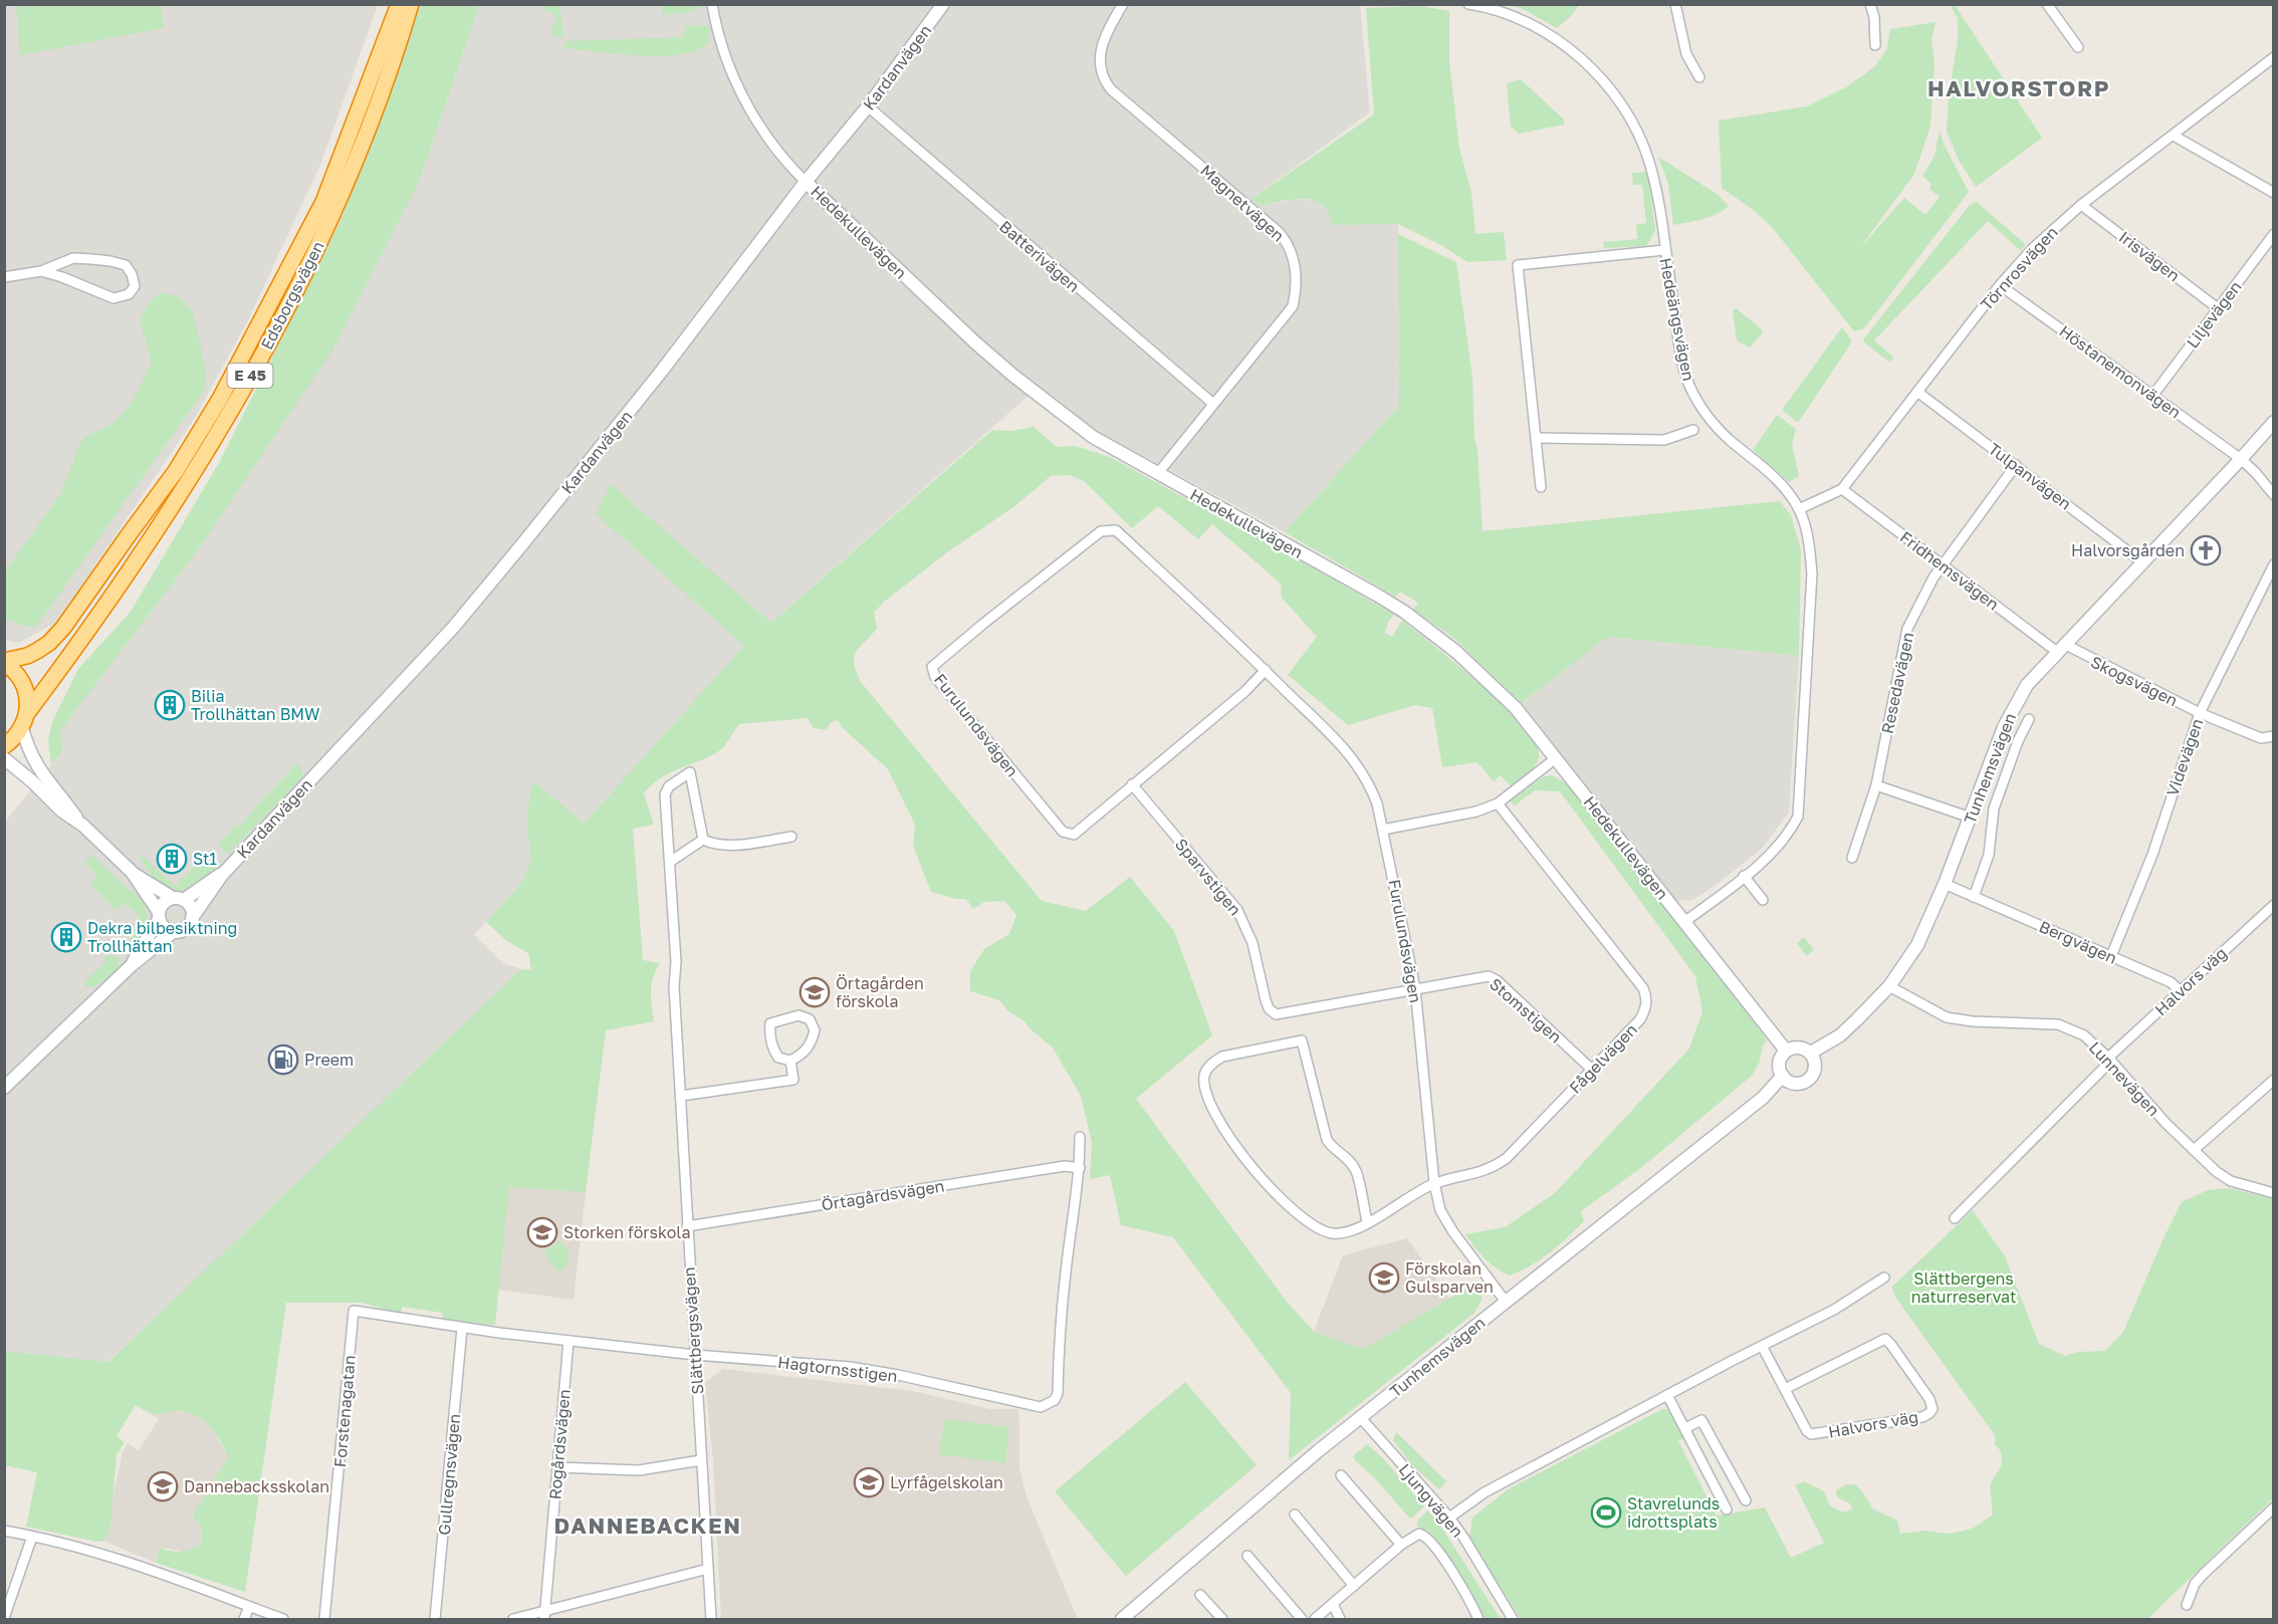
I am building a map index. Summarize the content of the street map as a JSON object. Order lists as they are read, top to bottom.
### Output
{
  "streets": {
    "highway": ["Edsborgsvägen", "E 45"],
    "street": [
      "Kardanvägen",
      "Magnetvägen",
      "Hedekullevägen",
      "Batterivägen",
      "Irisvägen",
      "Törnrosvägen",
      "Liljevägen",
      "Hedeängsvägen",
      "Höstanemonvägen",
      "Tulpanvägen",
      "Fridhemsvägen",
      "Skogsvägen",
      "Resedavägen",
      "Furulundsvägen",
      "Videvägen",
      "Tunhemsvägen",
      "Sparvstigen",
      "Bergvägen",
      "Halvors väg",
      "Stomstigen",
      "Fågelvägen",
      "Lunnevägen",
      "Örtagårdsvägen",
      "Slättbergsvägen",
      "Hagtornsstigen",
      "Forstenagatan",
      "Rogårdsvägen",
      "Gullregnsvägen",
      "Ljungvägen"
    ]
  },
  "crossings": [
    ["Kardanvägen", "Hedekullevägen"],
    ["Kardanvägen", "Batterivägen"],
    ["Magnetvägen", "Hedekullevägen"],
    ["Magnetvägen", "Batterivägen"],
    ["Hedekullevägen", "Hedeängsvägen"],
    ["Hedekullevägen", "Tunhemsvägen"],
    ["Irisvägen", "Törnrosvägen"],
    ["Irisvägen", "Liljevägen"],
    ["Törnrosvägen", "Hedeängsvägen"],
    ["Törnrosvägen", "Höstanemonvägen"],
    ["Törnrosvägen", "Tulpanvägen"],
    ["Törnrosvägen", "Fridhemsvägen"],
    ["Edsborgsvägen", "E 45"],
    ["Liljevägen", "Höstanemonvägen"],
    ["Höstanemonvägen", "Tunhemsvägen"],
    ["Tulpanvägen", "Resedavägen"],
    ["Tulpanvägen", "Tunhemsvägen"],
    ["Fridhemsvägen", "Skogsvägen"],
    ["Fridhemsvägen", "Resedavägen"],
    ["Fridhemsvägen", "Tunhemsvägen"],
    ["Skogsvägen", "Videvägen"],
    ["Skogsvägen", "Tunhemsvägen"],
    ["Furulundsvägen", "Tunhemsvägen"],
    ["Furulundsvägen", "Sparvstigen"],
    ["Furulundsvägen", "Stomstigen"],
    ["Furulundsvägen", "Fågelvägen"],
    ["Videvägen", "Bergvägen"],
    ["Tunhemsvägen", "Bergvägen"],
    ["Tunhemsvägen", "Lunnevägen"],
    ["Tunhemsvägen", "Ljungvägen"],
    ["Sparvstigen", "Stomstigen"],
    ["Bergvägen", "Halvors väg"],
    ["Halvors väg", "Lunnevägen"],
    ["Stomstigen", "Fågelvägen"],
    ["Örtagårdsvägen", "Slättbergsvägen"],
    ["Örtagårdsvägen", "Hagtornsstigen"],
    ["Slättbergsvägen", "Hagtornsstigen"],
    ["Hagtornsstigen", "Forstenagatan"],
    ["Hagtornsstigen", "Rogårdsvägen"],
    ["Hagtornsstigen", "Gullregnsvägen"]
  ],
  "districts": ["HALVORSTORP", "DANNEBACKEN"],
  "parks": ["Slättbergens naturreservat"],
  "places": {
    "church": ["Halvorsgården"],
    "building": ["Bilia Trollhättan BMW", "St1", "Dekra bilbesiktning Trollhättan"],
    "school or university": [
      "Örtagården förskola",
      "Storken förskola",
      "Förskolan Gulsparven",
      "Lyrfågelskolan",
      "Dannebacksskolan"
    ],
    "fuel station": ["Preem"],
    "sports": ["Stavrelunds idrottsplats"]
  }
}
